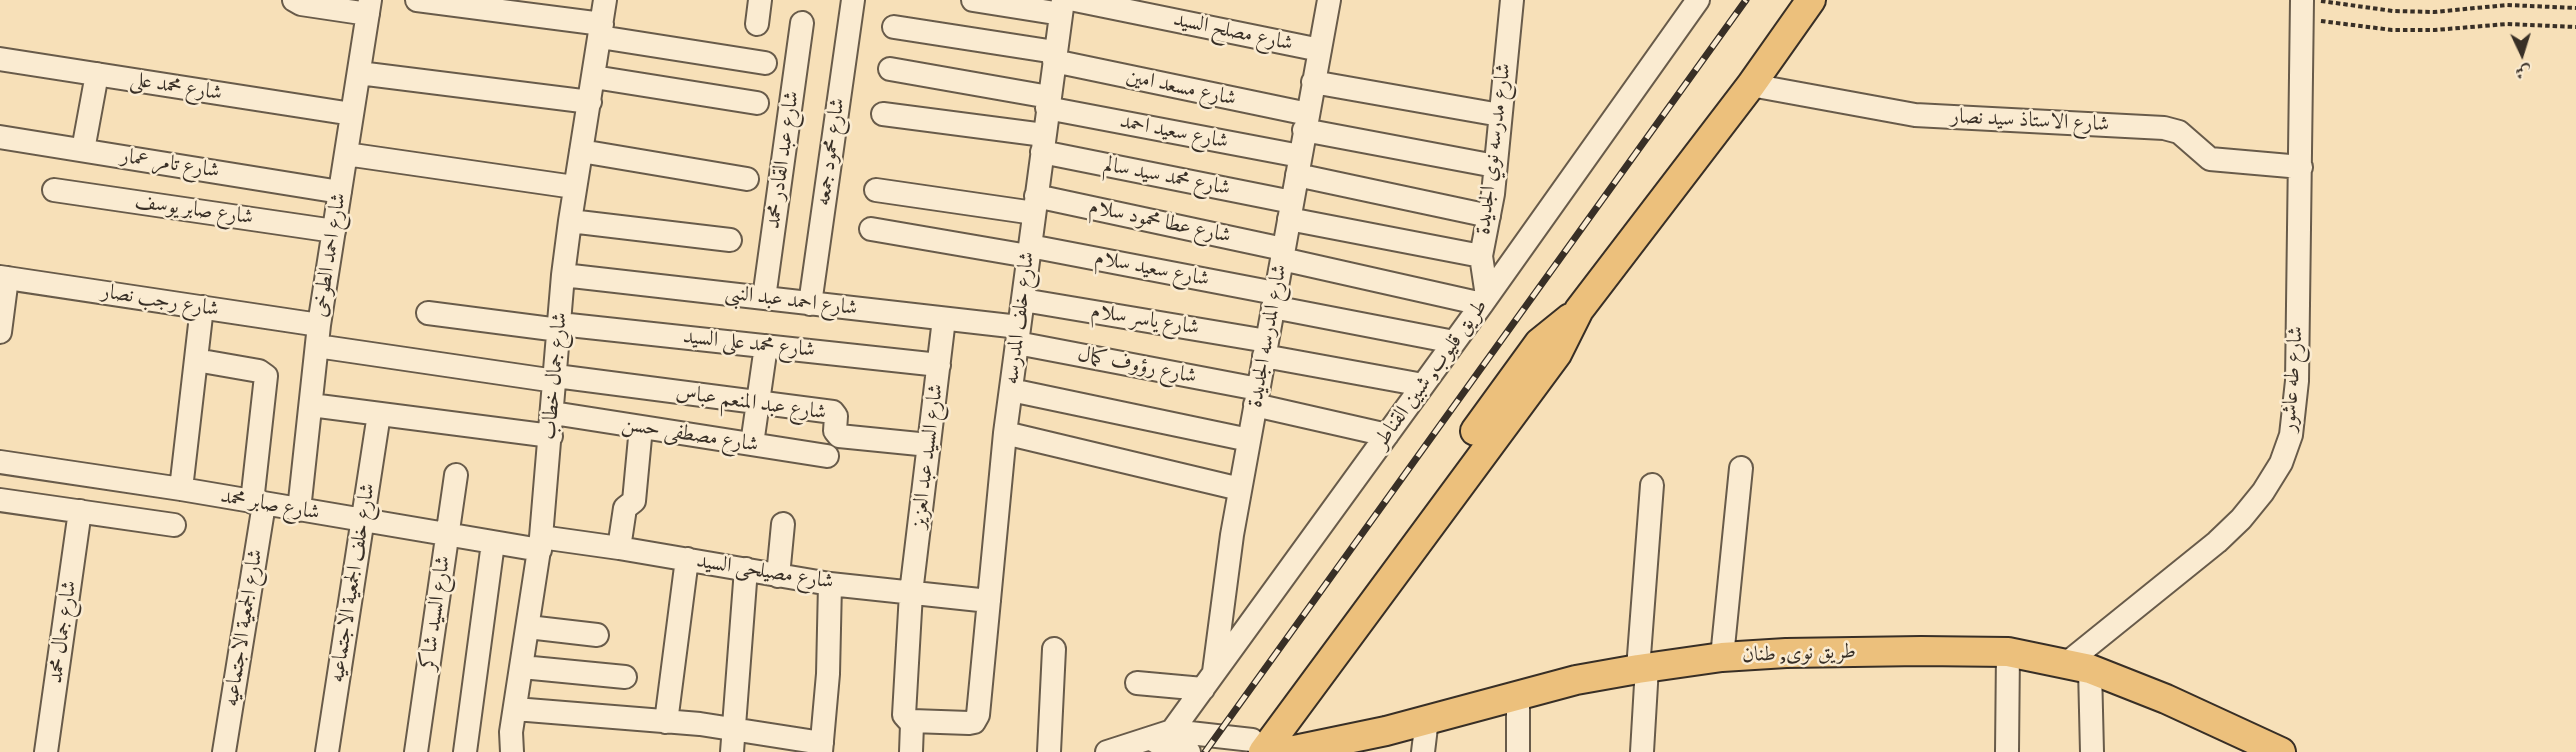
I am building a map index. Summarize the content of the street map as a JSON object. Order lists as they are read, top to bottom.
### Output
{
  "streets": {
    "main road": ["طريق نوى, طنان"],
    "street": [
      "شارع مصلح السيد",
      "شارع محمد على",
      "شارع مسعد امين",
      "شارع الاستاذ سيد نصار",
      "شارع سعيد احمد",
      "شارع مدرسه نوي الجديدة",
      "شارع محمود جمعه",
      "شارع عبد القادر محمد",
      "شارع تامر عمار",
      "شارع محمد سيد سالم",
      "شارع صابر يوسف",
      "شارع عطا محمود سلام",
      "شارع احمد الطوخى",
      "شارع سعيد سلام",
      "شارع رجب نصار",
      "شارع احمد عبد النبى",
      "شارع خلف المدرسه",
      "شارع ياسر سلام",
      "شارع المدرسه الجديدة",
      "شارع محمد على السيد",
      "شارع رؤوف كمال",
      "طريق قليوب, شبين القناطر",
      "شارع جمال خطاب",
      "شارع طه عاشور",
      "شارع عبد المنعم عباس",
      "شارع مصطفى حسن",
      "شارع السيد عبد العزيز",
      "شارع صابر محمد",
      "شارع مصيلحى السيد",
      "شارع خلف الجمعية الاجتماعيه",
      "شارع السيد شاكر",
      "شارع الجمعية الاجتماعيه",
      "شارع جمال محمد"
    ]
  },
  "crossings": [
    ["شارع مصلح السيد", "شارع خلف المدرسه"],
    ["شارع مصلح السيد", "شارع المدرسه الجديدة"],
    ["شارع محمد على", "شارع احمد الطوخى"],
    ["شارع مسعد امين", "شارع مدرسه نوي الجديدة"],
    ["شارع مسعد امين", "شارع خلف المدرسه"],
    ["شارع مسعد امين", "شارع المدرسه الجديدة"],
    ["شارع الاستاذ سيد نصار", "شارع طه عاشور"],
    ["شارع سعيد احمد", "شارع مدرسه نوي الجديدة"],
    ["شارع سعيد احمد", "شارع خلف المدرسه"],
    ["شارع سعيد احمد", "شارع المدرسه الجديدة"],
    ["شارع مدرسه نوي الجديدة", "شارع محمد سيد سالم"],
    ["شارع مدرسه نوي الجديدة", "شارع عطا محمود سلام"],
    ["شارع مدرسه نوي الجديدة", "طريق قليوب, شبين القناطر"],
    ["شارع محمود جمعه", "شارع احمد عبد النبى"],
    ["شارع عبد القادر محمد", "شارع احمد عبد النبى"],
    ["شارع تامر عمار", "شارع احمد الطوخى"],
    ["شارع محمد سيد سالم", "شارع خلف المدرسه"],
    ["شارع محمد سيد سالم", "شارع المدرسه الجديدة"],
    ["شارع صابر يوسف", "شارع احمد الطوخى"],
    ["شارع عطا محمود سلام", "شارع خلف المدرسه"],
    ["شارع عطا محمود سلام", "شارع المدرسه الجديدة"],
    ["شارع عطا محمود سلام", "طريق قليوب, شبين القناطر"],
    ["شارع احمد الطوخى", "شارع رجب نصار"],
    ["شارع احمد الطوخى", "شارع صابر محمد"],
    ["شارع سعيد سلام", "شارع خلف المدرسه"],
    ["شارع سعيد سلام", "شارع المدرسه الجديدة"],
    ["شارع سعيد سلام", "طريق قليوب, شبين القناطر"],
    ["شارع رجب نصار", "شارع جمال خطاب"],
    ["شارع رجب نصار", "شارع عبد المنعم عباس"],
    ["شارع احمد عبد النبى", "شارع خلف المدرسه"],
    ["شارع احمد عبد النبى", "شارع رؤوف كمال"],
    ["شارع احمد عبد النبى", "شارع جمال خطاب"],
    ["شارع احمد عبد النبى", "شارع السيد عبد العزيز"],
    ["شارع خلف المدرسه", "شارع ياسر سلام"],
    ["شارع خلف المدرسه", "شارع رؤوف كمال"],
    ["شارع خلف المدرسه", "شارع السيد عبد العزيز"],
    ["شارع خلف المدرسه", "شارع مصيلحى السيد"],
    ["شارع ياسر سلام", "شارع المدرسه الجديدة"],
    ["شارع ياسر سلام", "طريق قليوب, شبين القناطر"],
    ["شارع المدرسه الجديدة", "شارع رؤوف كمال"],
    ["شارع المدرسه الجديدة", "طريق قليوب, شبين القناطر"],
    ["شارع محمد على السيد", "شارع جمال خطاب"],
    ["شارع محمد على السيد", "شارع السيد عبد العزيز"],
    ["شارع رؤوف كمال", "طريق قليوب, شبين القناطر"],
    ["شارع جمال خطاب", "شارع عبد المنعم عباس"],
    ["شارع جمال خطاب", "شارع مصطفى حسن"],
    ["شارع جمال خطاب", "شارع صابر محمد"],
    ["شارع جمال خطاب", "شارع مصيلحى السيد"],
    ["شارع طه عاشور", "طريق نوى, طنان"],
    ["شارع عبد المنعم عباس", "شارع السيد عبد العزيز"],
    ["شارع السيد عبد العزيز", "شارع مصيلحى السيد"],
    ["شارع صابر محمد", "شارع مصيلحى السيد"],
    ["شارع صابر محمد", "شارع خلف الجمعية الاجتماعيه"],
    ["شارع صابر محمد", "شارع السيد شاكر"],
    ["شارع صابر محمد", "شارع الجمعية الاجتماعيه"]
  ],
  "north": "bottom"
}
